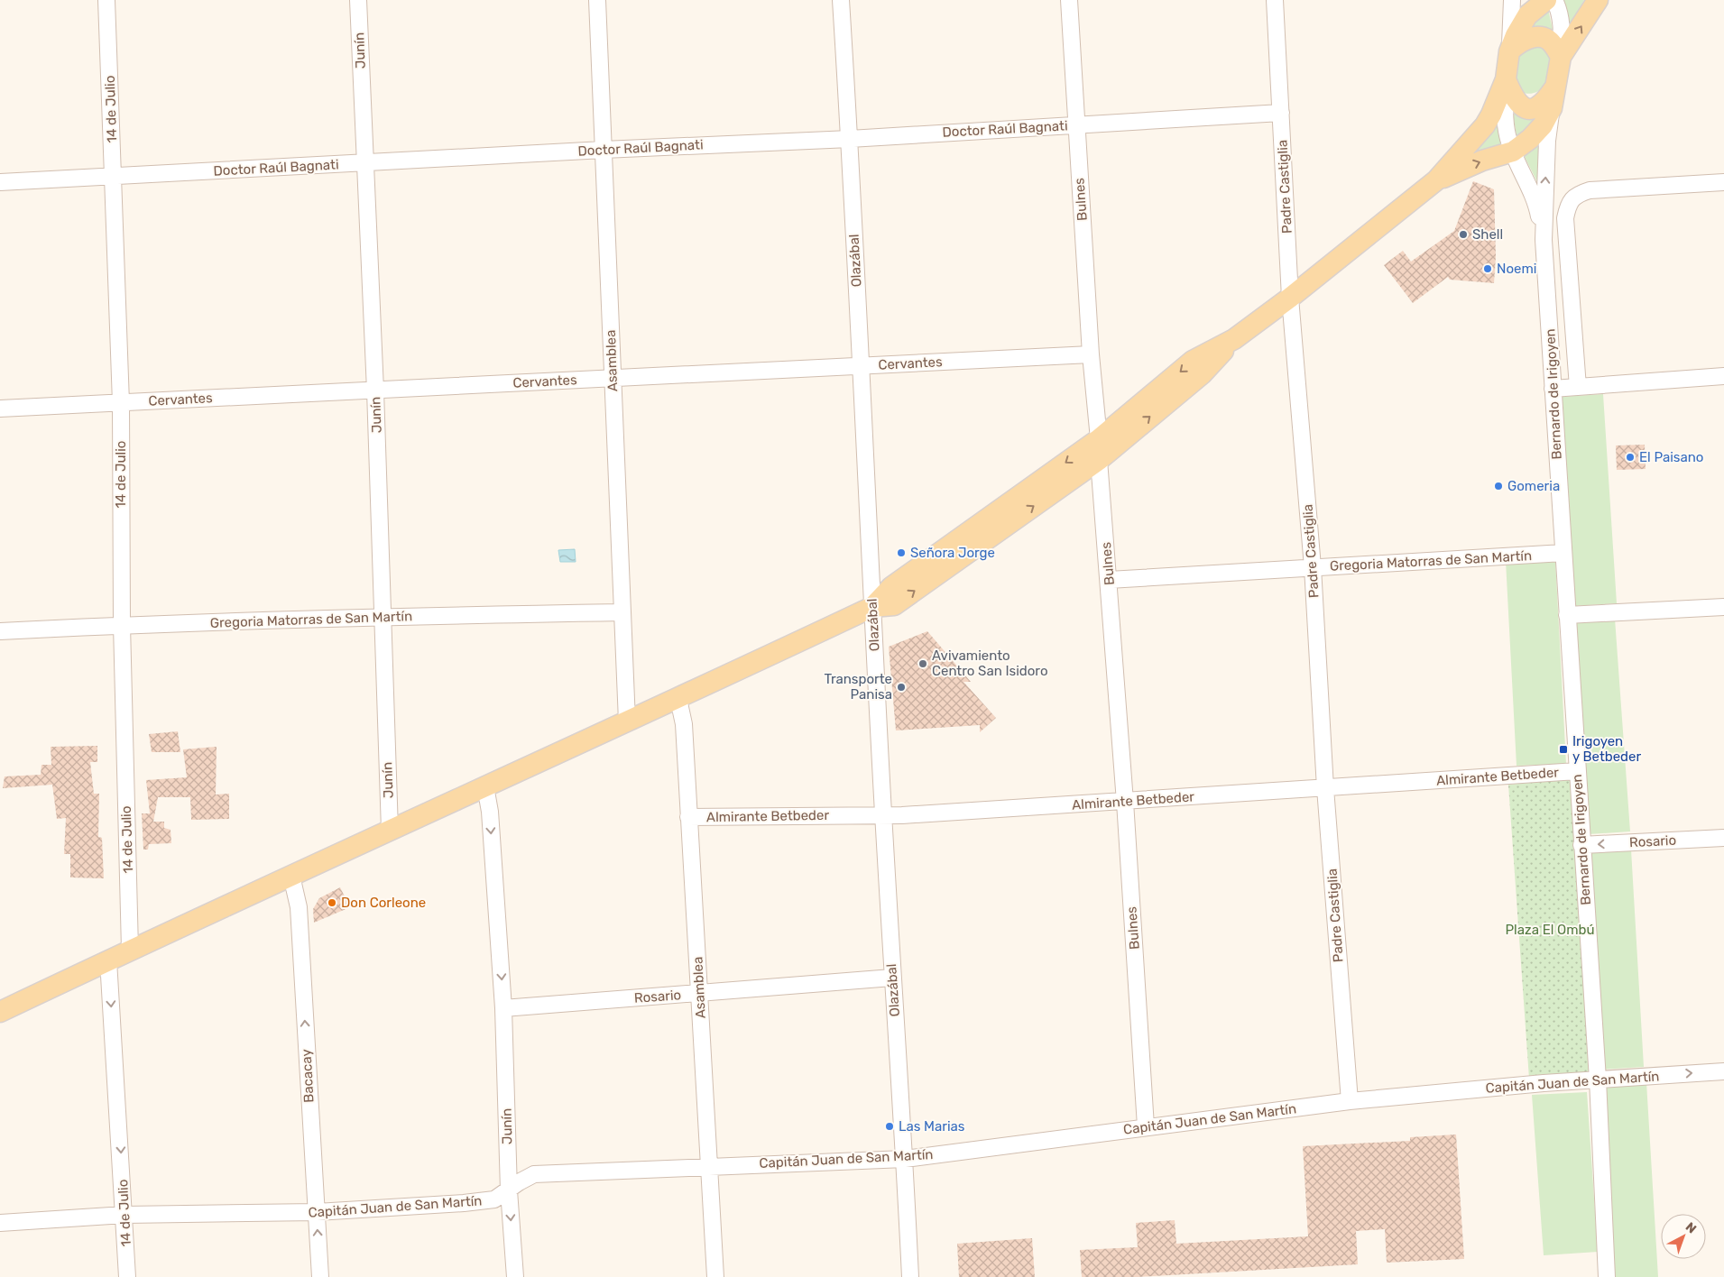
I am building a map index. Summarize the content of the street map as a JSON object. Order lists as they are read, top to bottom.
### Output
{
  "streets": {
    "main road": ["Bernardo de Irigoyen"],
    "street": [
      "Junín",
      "14 de Julio",
      "Doctor Raúl Bagnati",
      "Padre Castiglia",
      "Bulnes",
      "Olazábal",
      "Asamblea",
      "Cervantes",
      "Gregoria Matorras de San Martín",
      "Almirante Betbeder",
      "Rosario",
      "Bacacay",
      "Capitán Juan de San Martín"
    ]
  },
  "crossings": [
    ["Junín", "Doctor Raúl Bagnati"],
    ["Junín", "Cervantes"],
    ["Junín", "Gregoria Matorras de San Martín"],
    ["Junín", "Rosario"],
    ["Junín", "Capitán Juan de San Martín"],
    ["14 de Julio", "Doctor Raúl Bagnati"],
    ["14 de Julio", "Cervantes"],
    ["14 de Julio", "Gregoria Matorras de San Martín"],
    ["14 de Julio", "Capitán Juan de San Martín"],
    ["Doctor Raúl Bagnati", "Padre Castiglia"],
    ["Doctor Raúl Bagnati", "Bulnes"],
    ["Doctor Raúl Bagnati", "Olazábal"],
    ["Doctor Raúl Bagnati", "Asamblea"],
    ["Padre Castiglia", "Gregoria Matorras de San Martín"],
    ["Padre Castiglia", "Almirante Betbeder"],
    ["Padre Castiglia", "Capitán Juan de San Martín"],
    ["Bulnes", "Cervantes"],
    ["Bulnes", "Gregoria Matorras de San Martín"],
    ["Bulnes", "Almirante Betbeder"],
    ["Bulnes", "Capitán Juan de San Martín"],
    ["Olazábal", "Cervantes"],
    ["Olazábal", "Almirante Betbeder"],
    ["Olazábal", "Rosario"],
    ["Olazábal", "Capitán Juan de San Martín"],
    ["Asamblea", "Cervantes"],
    ["Asamblea", "Gregoria Matorras de San Martín"],
    ["Asamblea", "Almirante Betbeder"],
    ["Asamblea", "Rosario"],
    ["Asamblea", "Capitán Juan de San Martín"],
    ["Bernardo de Irigoyen", "Gregoria Matorras de San Martín"],
    ["Bernardo de Irigoyen", "Almirante Betbeder"],
    ["Bernardo de Irigoyen", "Rosario"],
    ["Bernardo de Irigoyen", "Capitán Juan de San Martín"],
    ["Bacacay", "Capitán Juan de San Martín"]
  ],
  "one_way": ["Bacacay"],
  "parks": ["Plaza El Ombú"],
  "places": {
    "other": [
      "Shell",
      "Noemi",
      "El Paisano",
      "Gomeria",
      "Señora Jorge",
      "Avivamiento Centro San Isidoro",
      "Transporte Panisa",
      "Don Corleone",
      "Las Marias"
    ],
    "transit": ["Irigoyen y Betbeder"]
  },
  "north": "top right"
}
